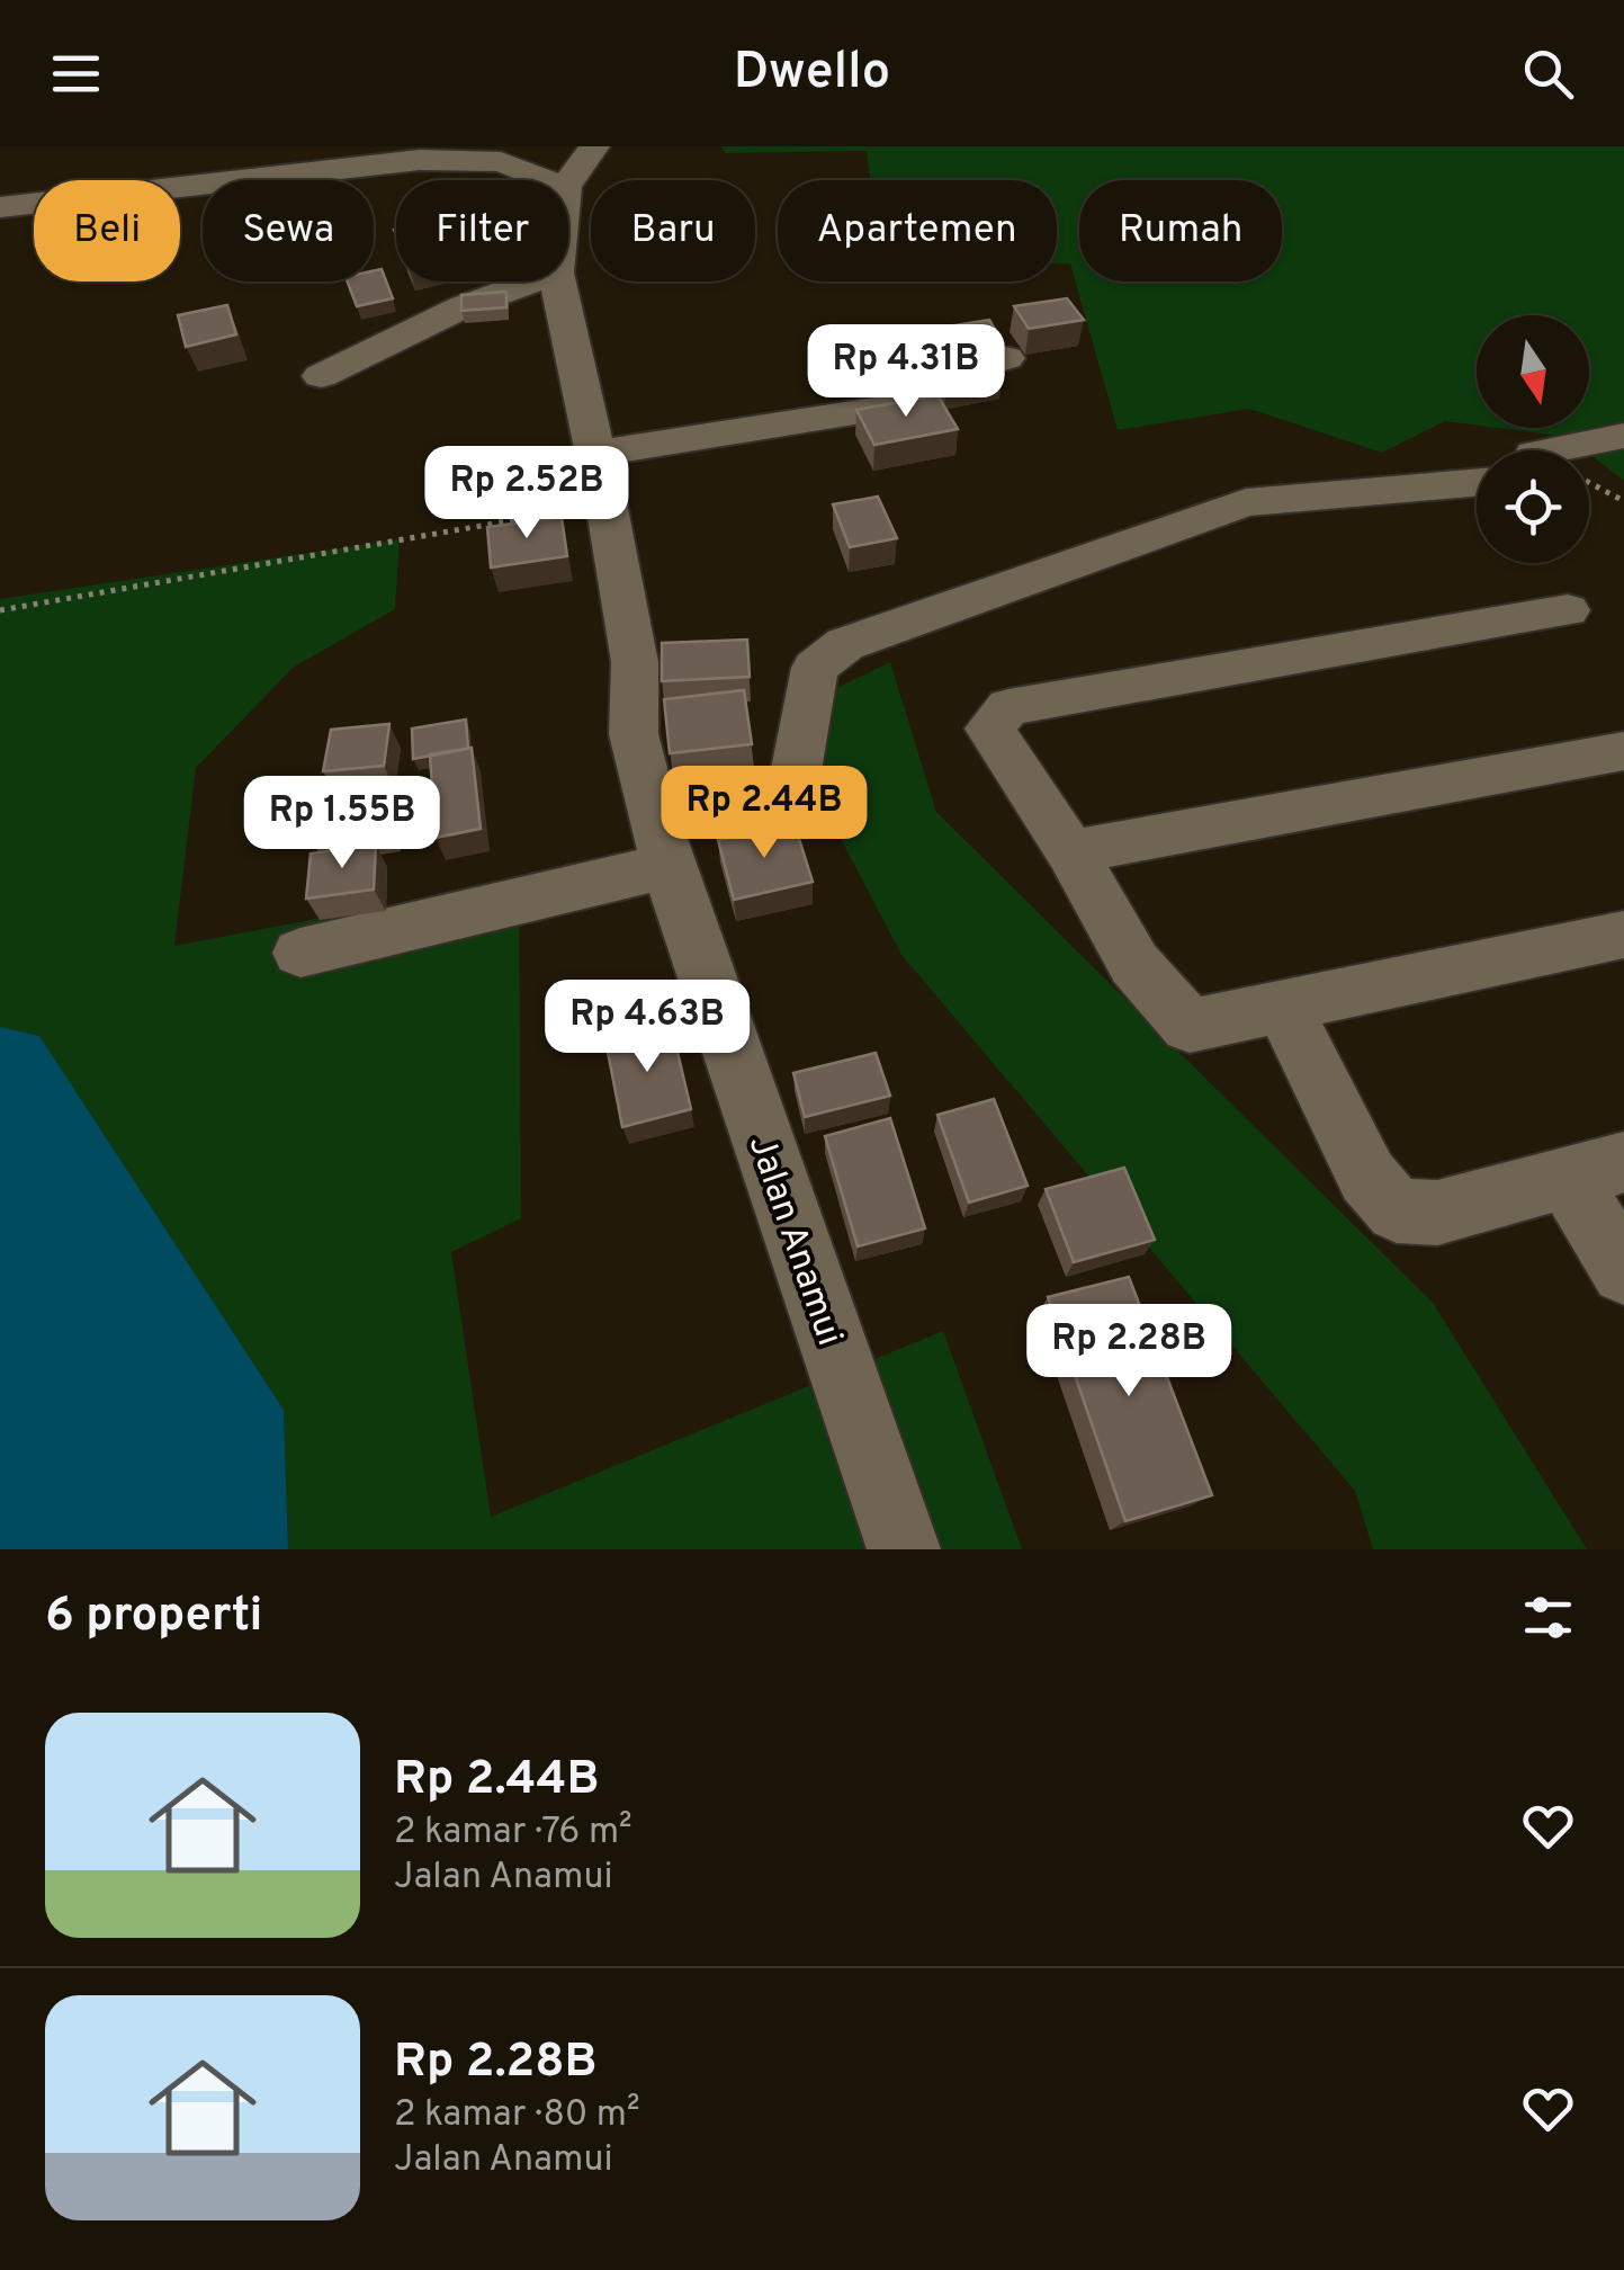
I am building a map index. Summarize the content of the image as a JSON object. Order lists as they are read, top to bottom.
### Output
{
  "streets": {
    "street": ["Jalan Anamui"]
  },
  "north": "bottom",
  "page": {
    "header": "Dwello",
    "chip": [
      "Beli",
      "Sewa",
      "Filter",
      "Baru",
      "Apartemen",
      "Rumah"
    ],
    "price": [
      "Rp 4.31B",
      "Rp 2.52B",
      "Rp 2.44B",
      "Rp 1.55B",
      "Rp 4.63B",
      "Rp 2.28B"
    ],
    "heading": "6 properti",
    "list": [
      {
        "name": "Rp 2.44B",
        "note": "2 kamar · 76 m² · Jalan Anamui"
      },
      {
        "name": "Rp 2.28B",
        "note": "2 kamar · 80 m² · Jalan Anamui"
      }
    ]
  }
}
